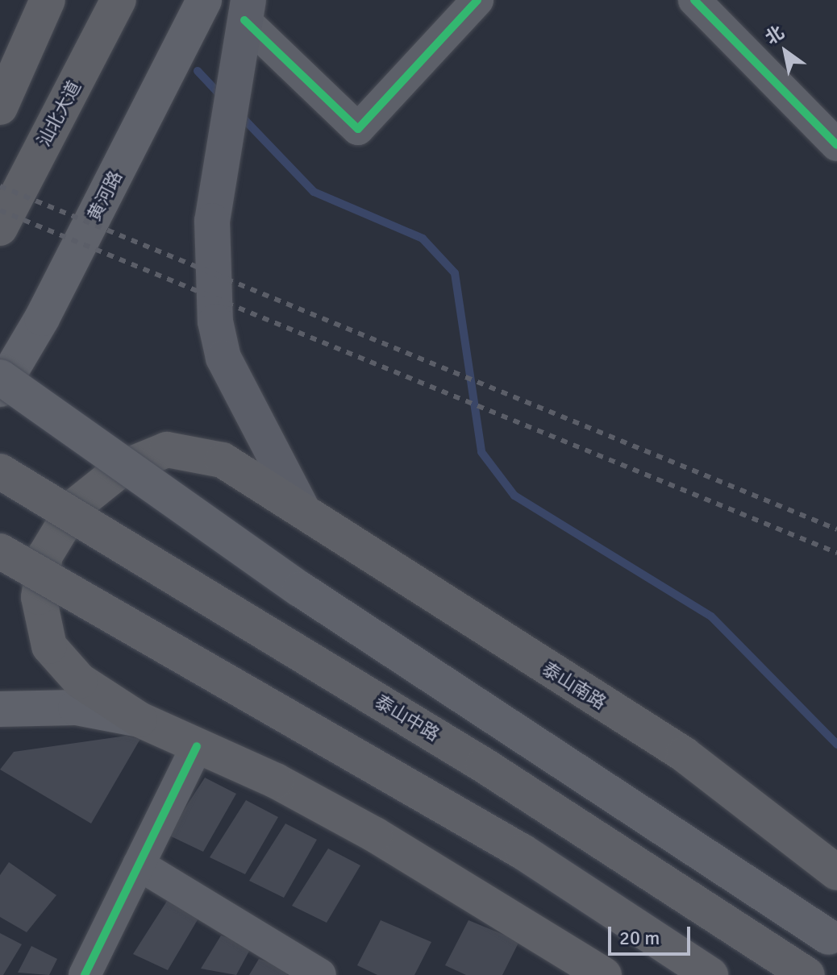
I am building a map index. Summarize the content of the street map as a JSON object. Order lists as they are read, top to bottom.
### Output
{
  "streets": {
    "highway": ["汕北大道", "泰山南路", "泰山中路"],
    "main road": ["黄河路"]
  },
  "scale_bar": "20 m",
  "north": "top left"
}
